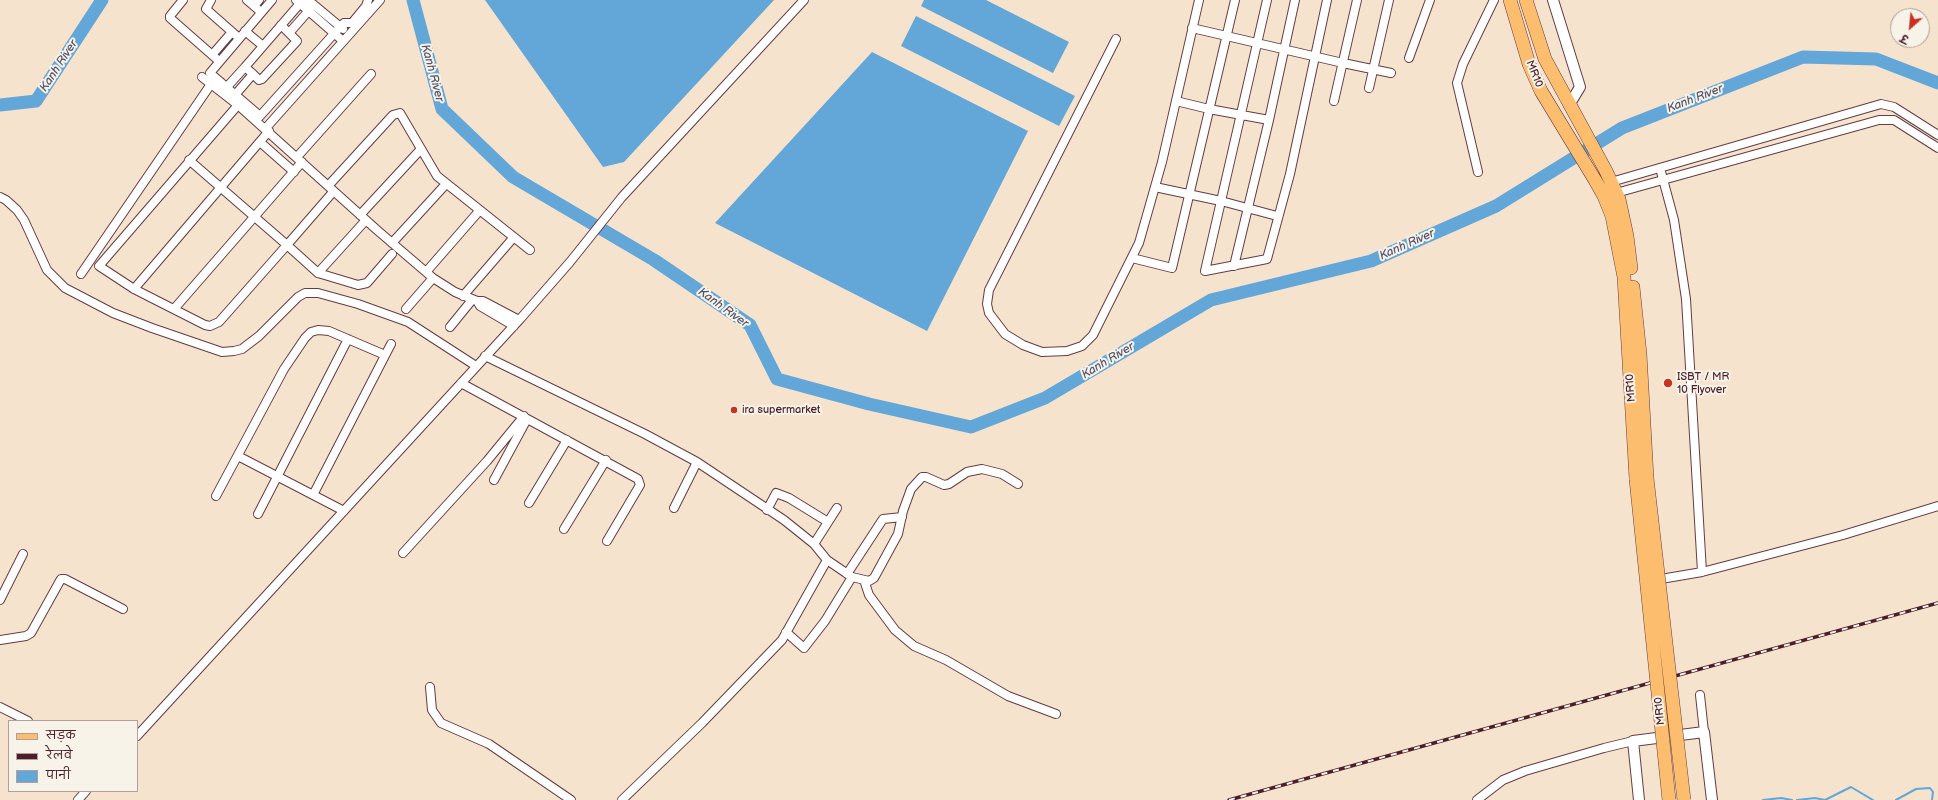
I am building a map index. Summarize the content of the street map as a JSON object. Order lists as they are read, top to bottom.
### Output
{
  "streets": {
    "main road": ["MR10"]
  },
  "water": ["Kanh River"],
  "places": ["ISBT / MR 10 Flyover", "ira supermarket"],
  "legend": ["सड़क", "रेलवे", "पानी"],
  "north": "bottom left"
}
